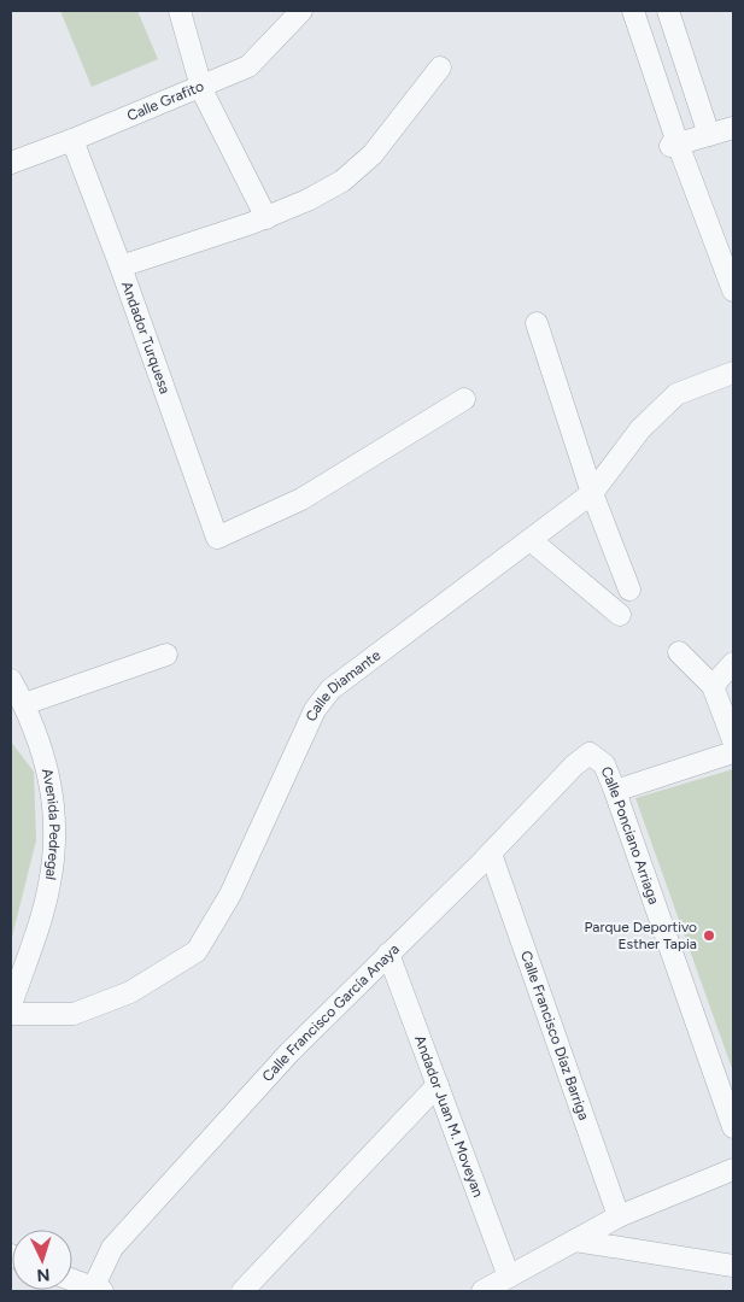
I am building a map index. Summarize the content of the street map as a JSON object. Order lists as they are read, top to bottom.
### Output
{
  "streets": {
    "street": [
      "Calle Grafito",
      "Andador Turquesa",
      "Calle Diamante",
      "Avenida Pedregal",
      "Calle Ponciano Arriaga",
      "Calle Francisco García Anaya",
      "Calle Francisco Díaz Barriga",
      "Andador Juan M. Moveyan"
    ]
  },
  "crossings": [
    ["Calle Grafito", "Andador Turquesa"],
    ["Calle Ponciano Arriaga", "Calle Francisco García Anaya"],
    ["Calle Francisco García Anaya", "Calle Francisco Díaz Barriga"],
    ["Calle Francisco García Anaya", "Andador Juan M. Moveyan"]
  ],
  "places": ["Parque Deportivo Esther Tapia"],
  "north": "bottom"
}
